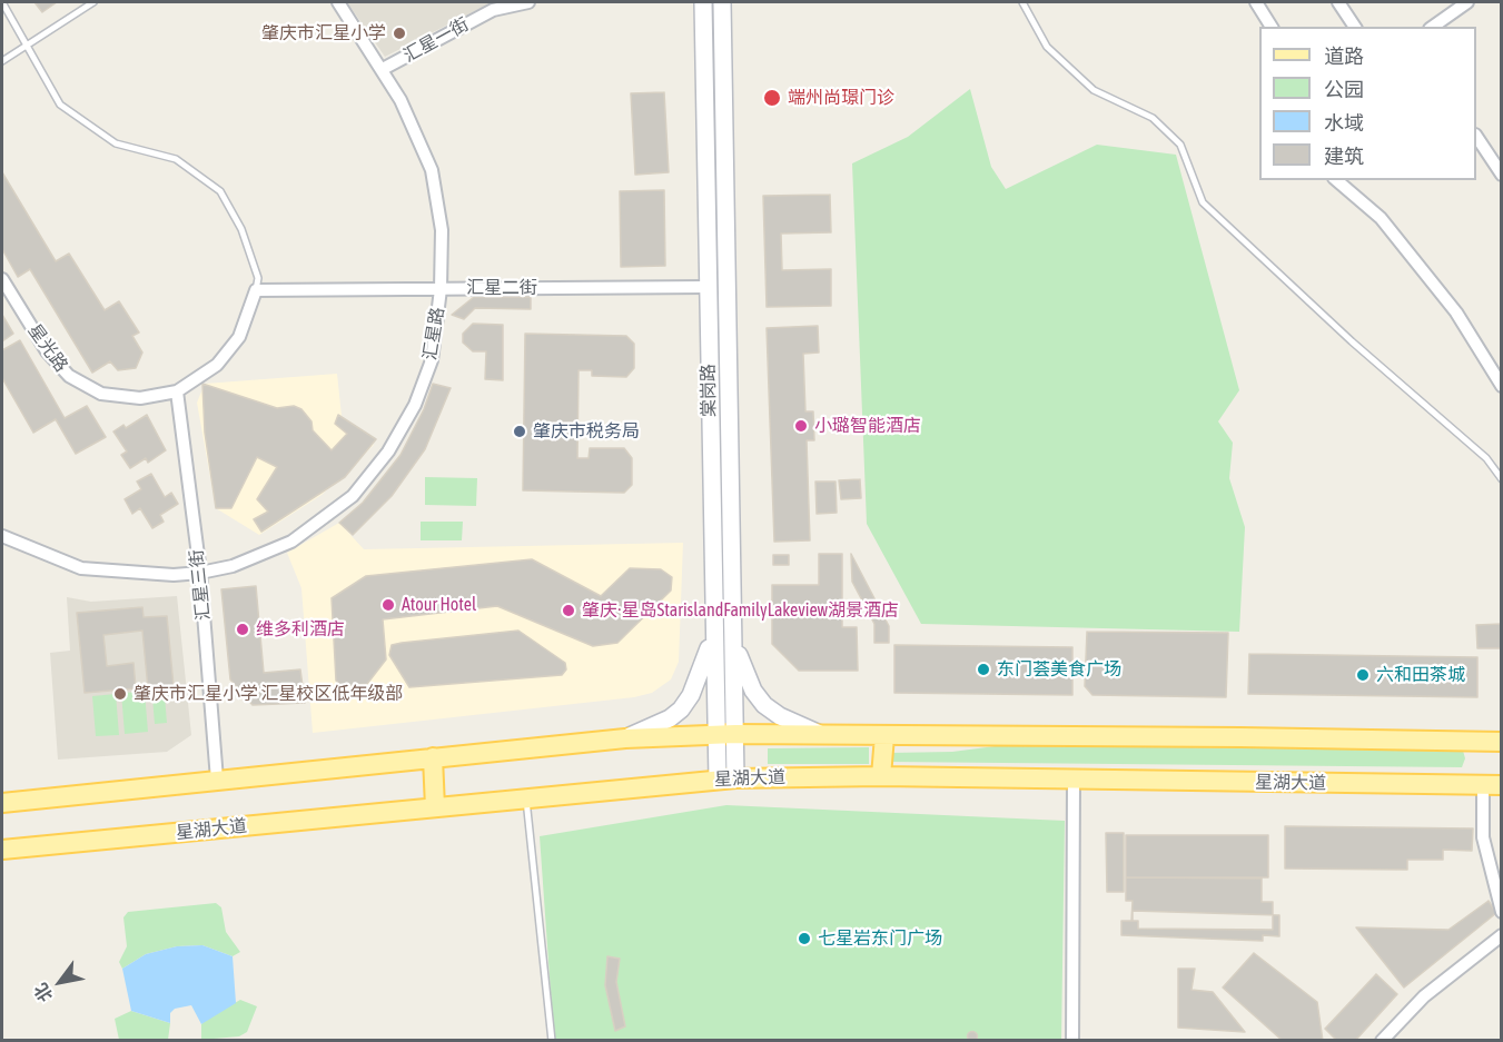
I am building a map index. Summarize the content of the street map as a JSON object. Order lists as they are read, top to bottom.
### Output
{
  "streets": {
    "main road": ["棠岗路", "星湖大道"],
    "street": [
      "汇星一街",
      "汇星二街",
      "汇星路",
      "星光路",
      "汇星三街"
    ]
  },
  "crossings": [
    ["汇星一街", "汇星路"],
    ["汇星二街", "汇星路"],
    ["汇星二街", "星光路"],
    ["汇星二街", "棠岗路"],
    ["汇星路", "汇星三街"],
    ["星光路", "汇星三街"],
    ["棠岗路", "星湖大道"]
  ],
  "places": [
    "肇庆市汇星小学",
    "端州尚璟门诊",
    "小璐智能酒店",
    "肇庆市税务局",
    "Atour Hotel",
    "肇庆·星岛StarislandFamilyLakeview湖景酒店",
    "维多利酒店",
    "东门荟美食广场",
    "六和田茶城",
    "肇庆市汇星小学 汇星校区低年级部",
    "七星岩东门广场"
  ],
  "legend": [
    "道路",
    "公园",
    "水域",
    "建筑"
  ],
  "north": "bottom left"
}
